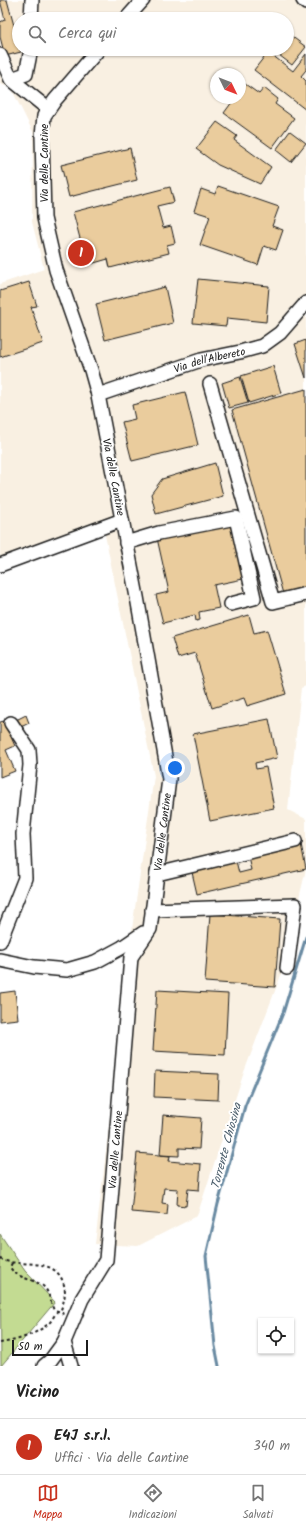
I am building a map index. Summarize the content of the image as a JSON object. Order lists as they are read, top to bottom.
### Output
{
  "streets": {
    "street": ["Via delle Cantine", "Via dell'Albereto"]
  },
  "crossings": [
    ["Via delle Cantine", "Via dell'Albereto"]
  ],
  "water": ["Torrente Chiosina"],
  "scale_bar": "50 m",
  "north": "bottom right",
  "page": {
    "search": "Cerca qui",
    "pins": "1",
    "scale": "50 m",
    "heading": "Vicino",
    "list": [
      {
        "mark": "1",
        "name": "E4J s.r.l.",
        "note": "Uffici · Via delle Cantine",
        "value": "340 m"
      }
    ],
    "nav": ["Mappa", "Indicazioni", "Salvati"]
  }
}
